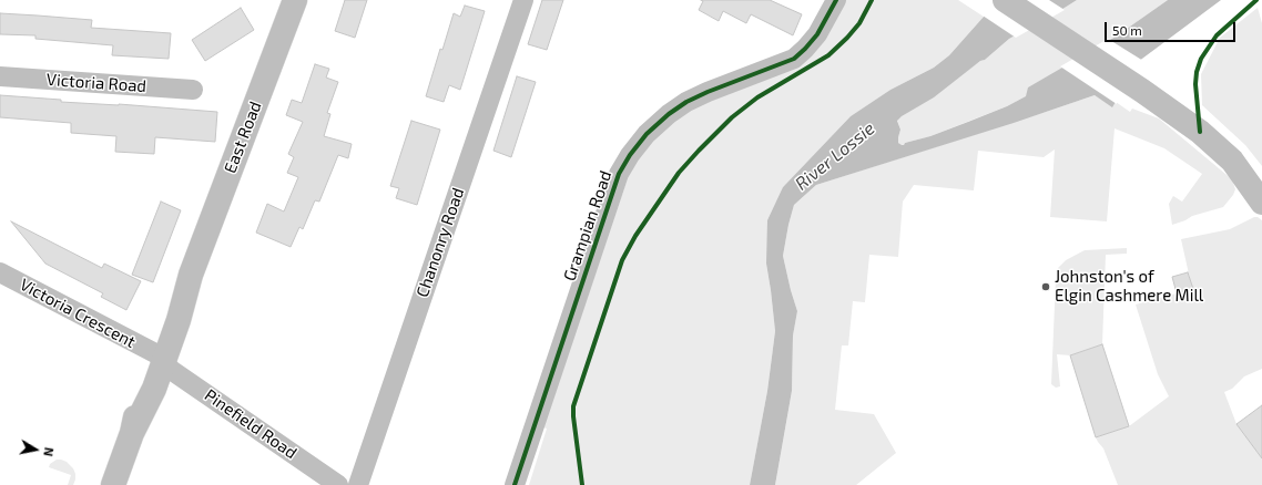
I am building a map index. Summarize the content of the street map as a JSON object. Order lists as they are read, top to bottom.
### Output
{
  "streets": {
    "main road": ["East Road"],
    "street": [
      "Victoria Road",
      "Grampian Road",
      "Chanonry Road",
      "Victoria Crescent",
      "Pinefield Road"
    ]
  },
  "crossings": [
    ["East Road", "Victoria Crescent"],
    ["East Road", "Pinefield Road"],
    ["Victoria Crescent", "Pinefield Road"]
  ],
  "water": ["River Lossie"],
  "places": ["Johnston's of Elgin Cashmere Mill"],
  "scale_bar": "50 m",
  "north": "right"
}
